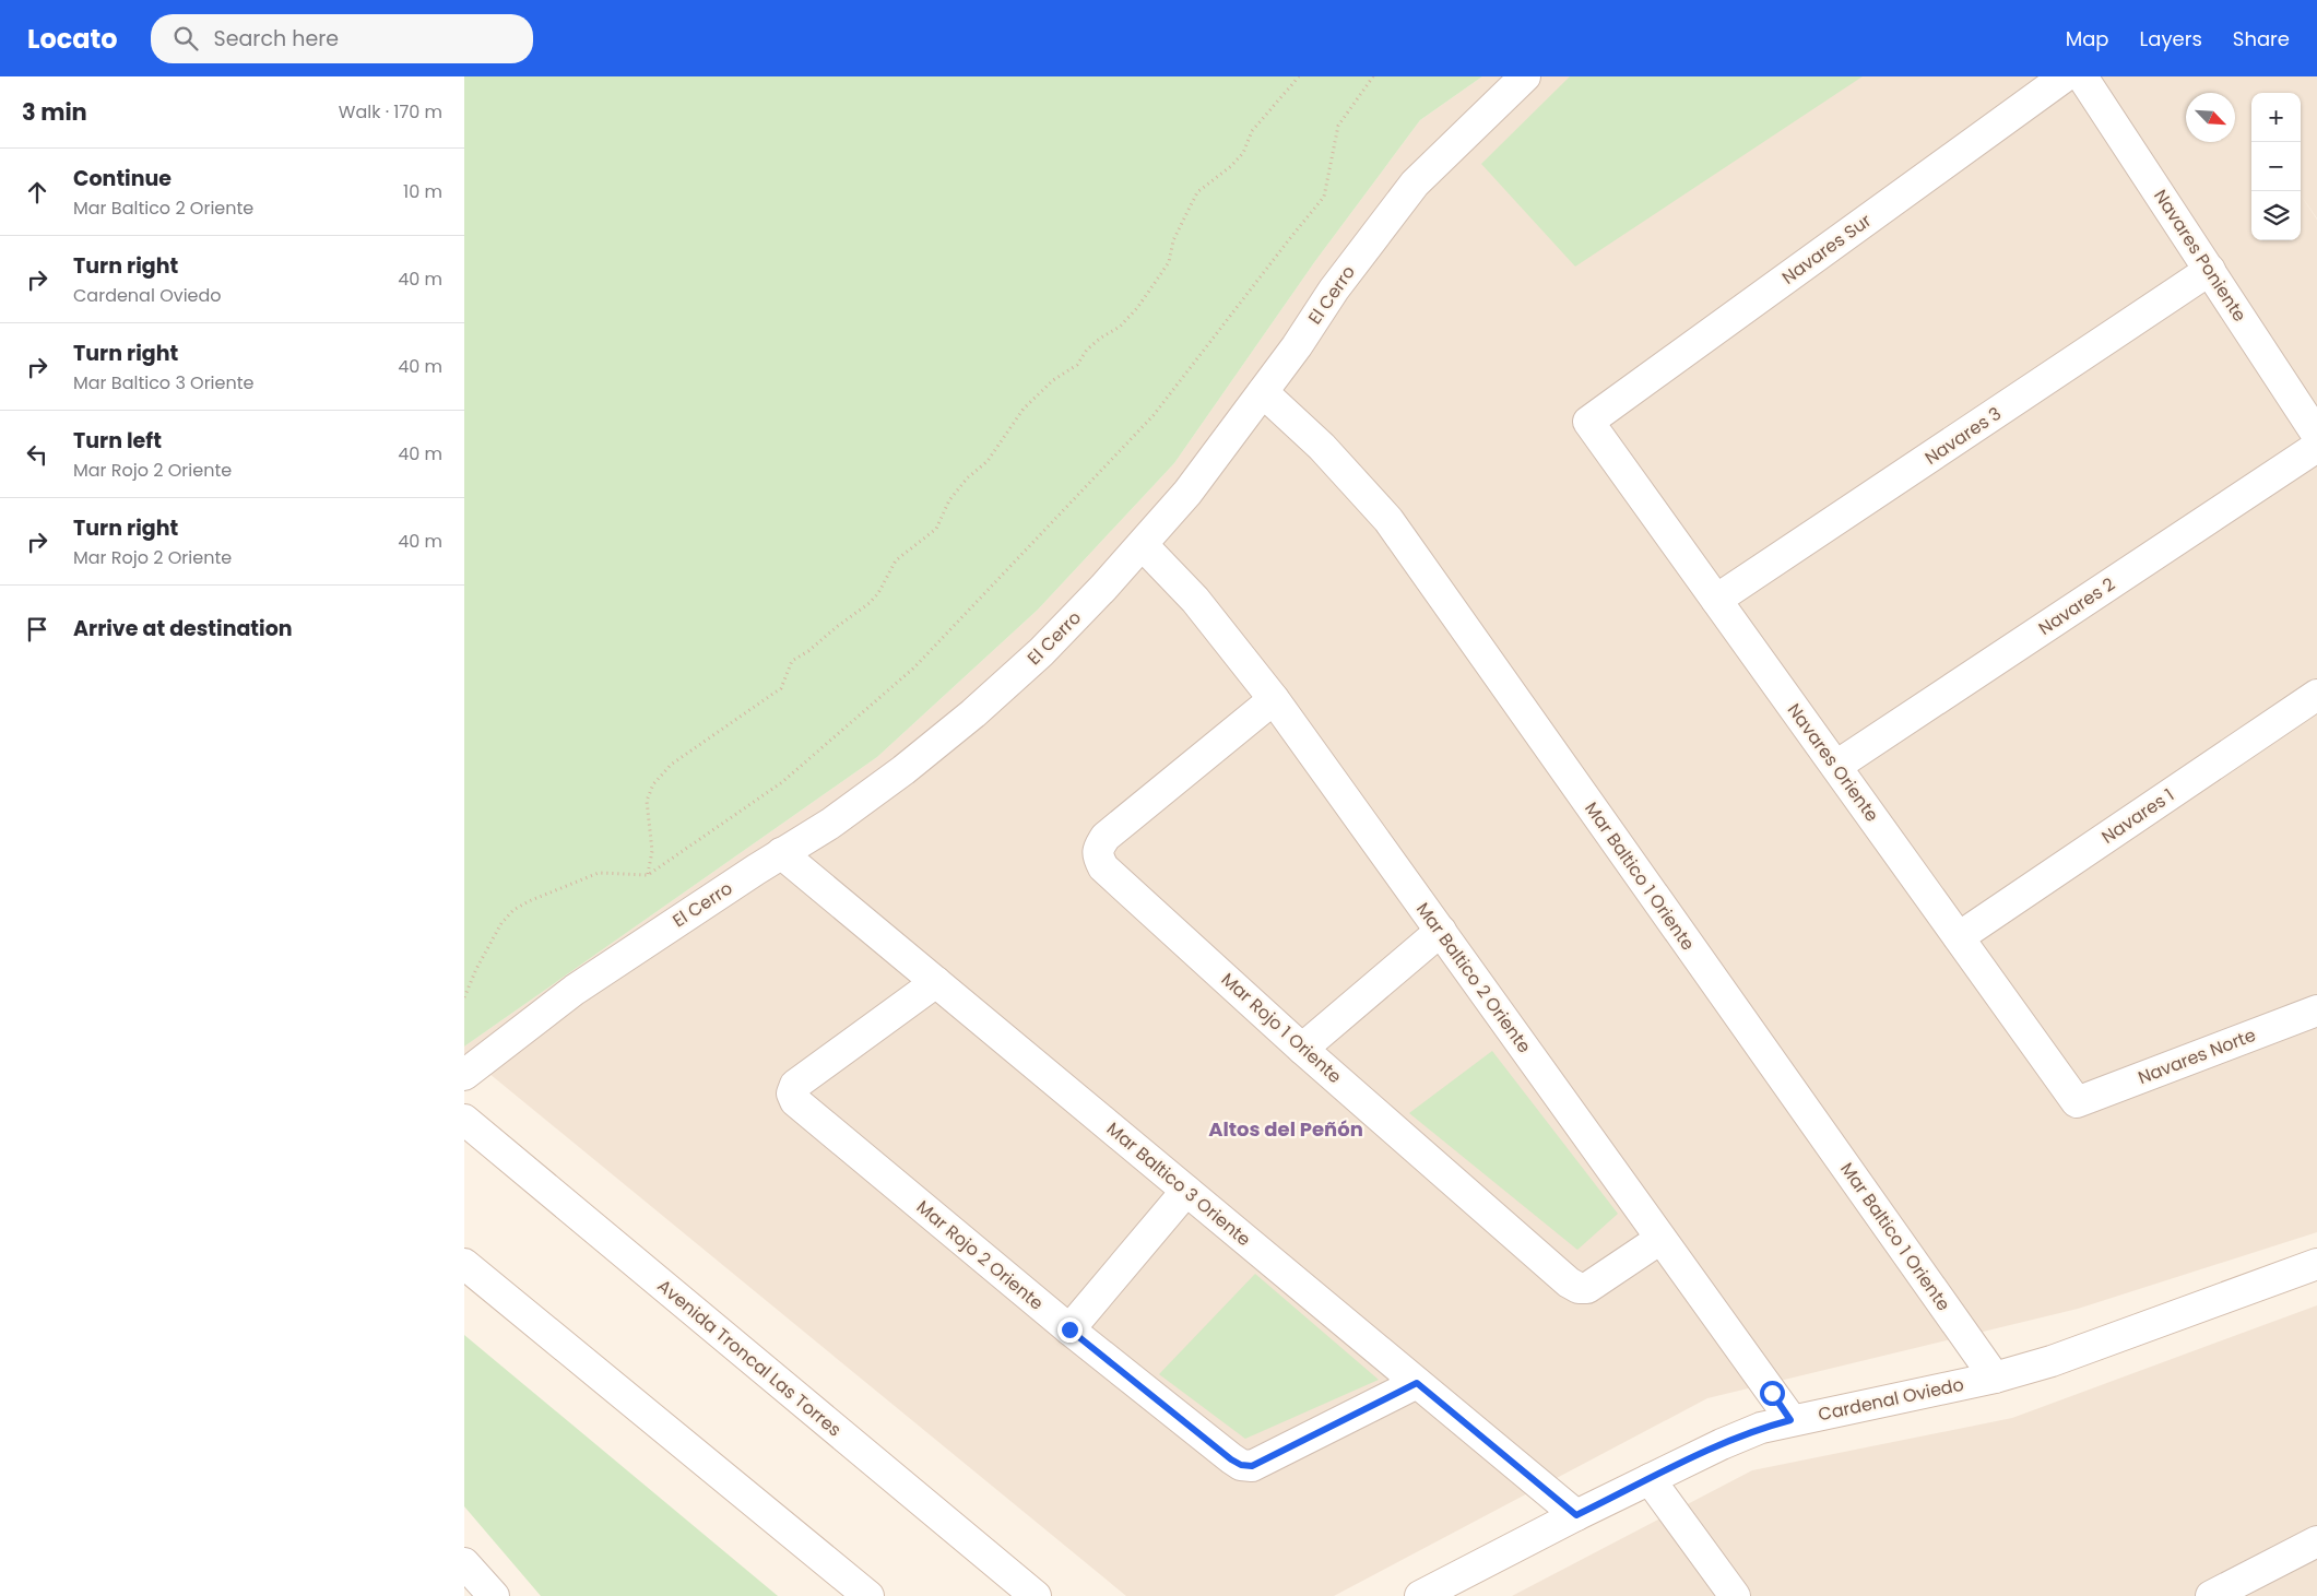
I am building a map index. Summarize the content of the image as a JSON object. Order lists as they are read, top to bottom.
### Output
{
  "streets": {
    "street": [
      "Navares Sur",
      "Navares Poniente",
      "El Cerro",
      "Navares 3",
      "Navares 2",
      "Navares Oriente",
      "Navares 1",
      "Mar Baltico 1 Oriente",
      "Mar Baltico 2 Oriente",
      "Mar Rojo 1 Oriente",
      "Navares Norte",
      "Mar Baltico 3 Oriente",
      "Mar Rojo 2 Oriente",
      "Avenida Troncal Las Torres",
      "Cardenal Oviedo"
    ]
  },
  "crossings": [
    ["Navares Sur", "Navares Oriente"],
    ["Navares Poniente", "Navares 3"],
    ["El Cerro", "Mar Baltico 1 Oriente"],
    ["El Cerro", "Mar Baltico 2 Oriente"],
    ["El Cerro", "Mar Baltico 3 Oriente"],
    ["Navares 3", "Navares Oriente"],
    ["Navares 2", "Navares Oriente"],
    ["Navares Oriente", "Navares 1"],
    ["Navares Oriente", "Navares Norte"],
    ["Mar Baltico 1 Oriente", "Cardenal Oviedo"],
    ["Mar Baltico 2 Oriente", "Mar Rojo 1 Oriente"],
    ["Mar Baltico 2 Oriente", "Cardenal Oviedo"],
    ["Mar Baltico 3 Oriente", "Mar Rojo 2 Oriente"],
    ["Mar Baltico 3 Oriente", "Cardenal Oviedo"]
  ],
  "districts": ["Altos del Peñón"],
  "north": "bottom right",
  "page": {
    "header": "Locato",
    "search": "Search here",
    "nav": ["Map", "Layers", "Share"],
    "heading": ["3 min", "Walk · 170 m"],
    "map_buttons": ["+", "−"],
    "list": [
      ["Continue", "Mar Baltico 2 Oriente", "10 m"],
      ["Turn right", "Cardenal Oviedo", "40 m"],
      ["Turn right", "Mar Baltico 3 Oriente", "40 m"],
      ["Turn left", "Mar Rojo 2 Oriente", "40 m"],
      ["Turn right", "Mar Rojo 2 Oriente", "40 m"],
      "Arrive at destination"
    ]
  }
}
